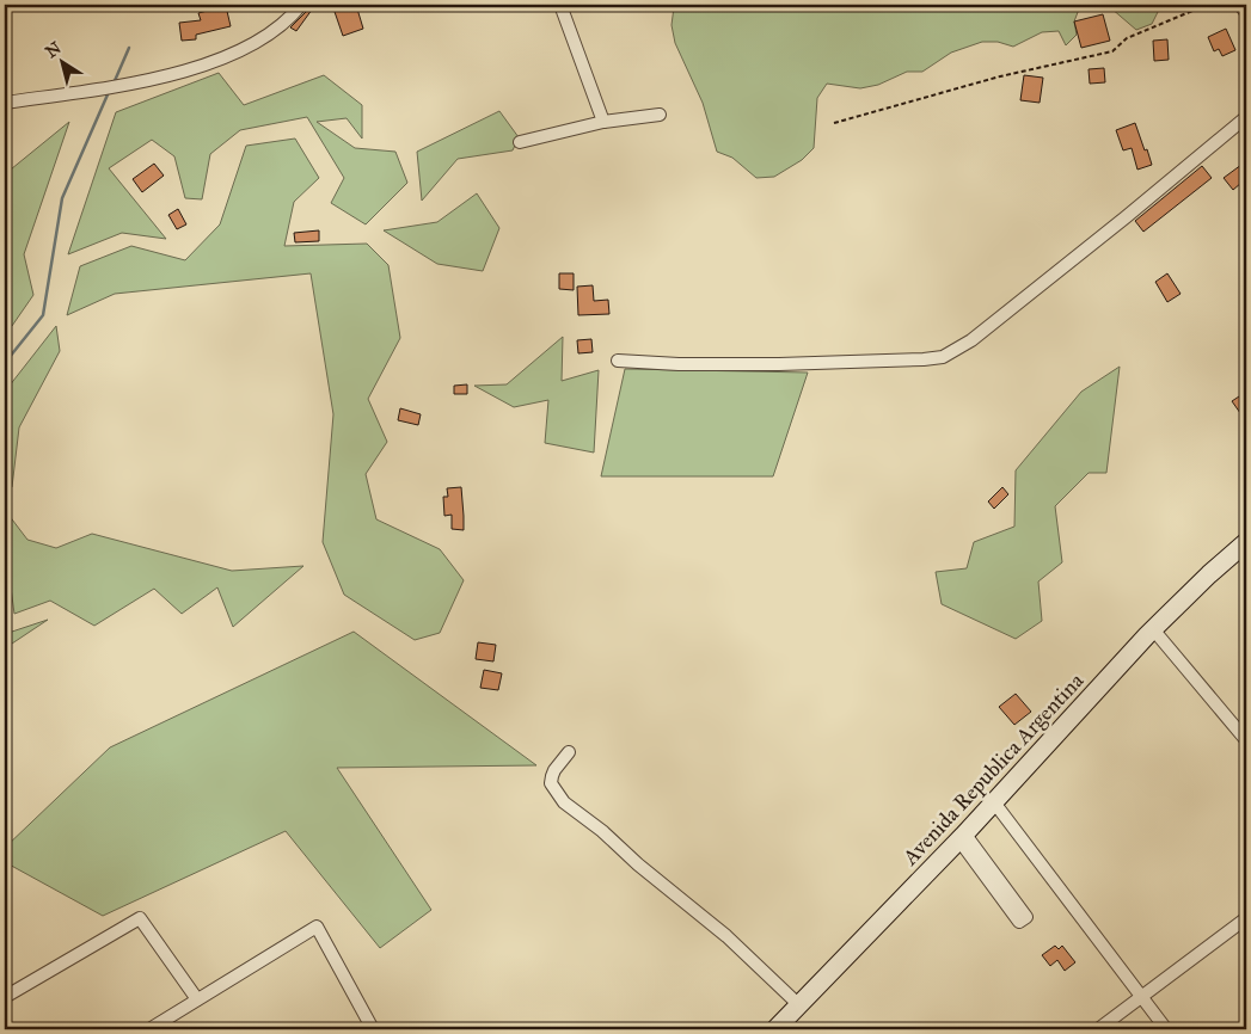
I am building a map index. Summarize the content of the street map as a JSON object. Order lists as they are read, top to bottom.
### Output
{
  "streets": {
    "street": ["Avenida Republica Argentina"]
  },
  "north": "top left"
}
